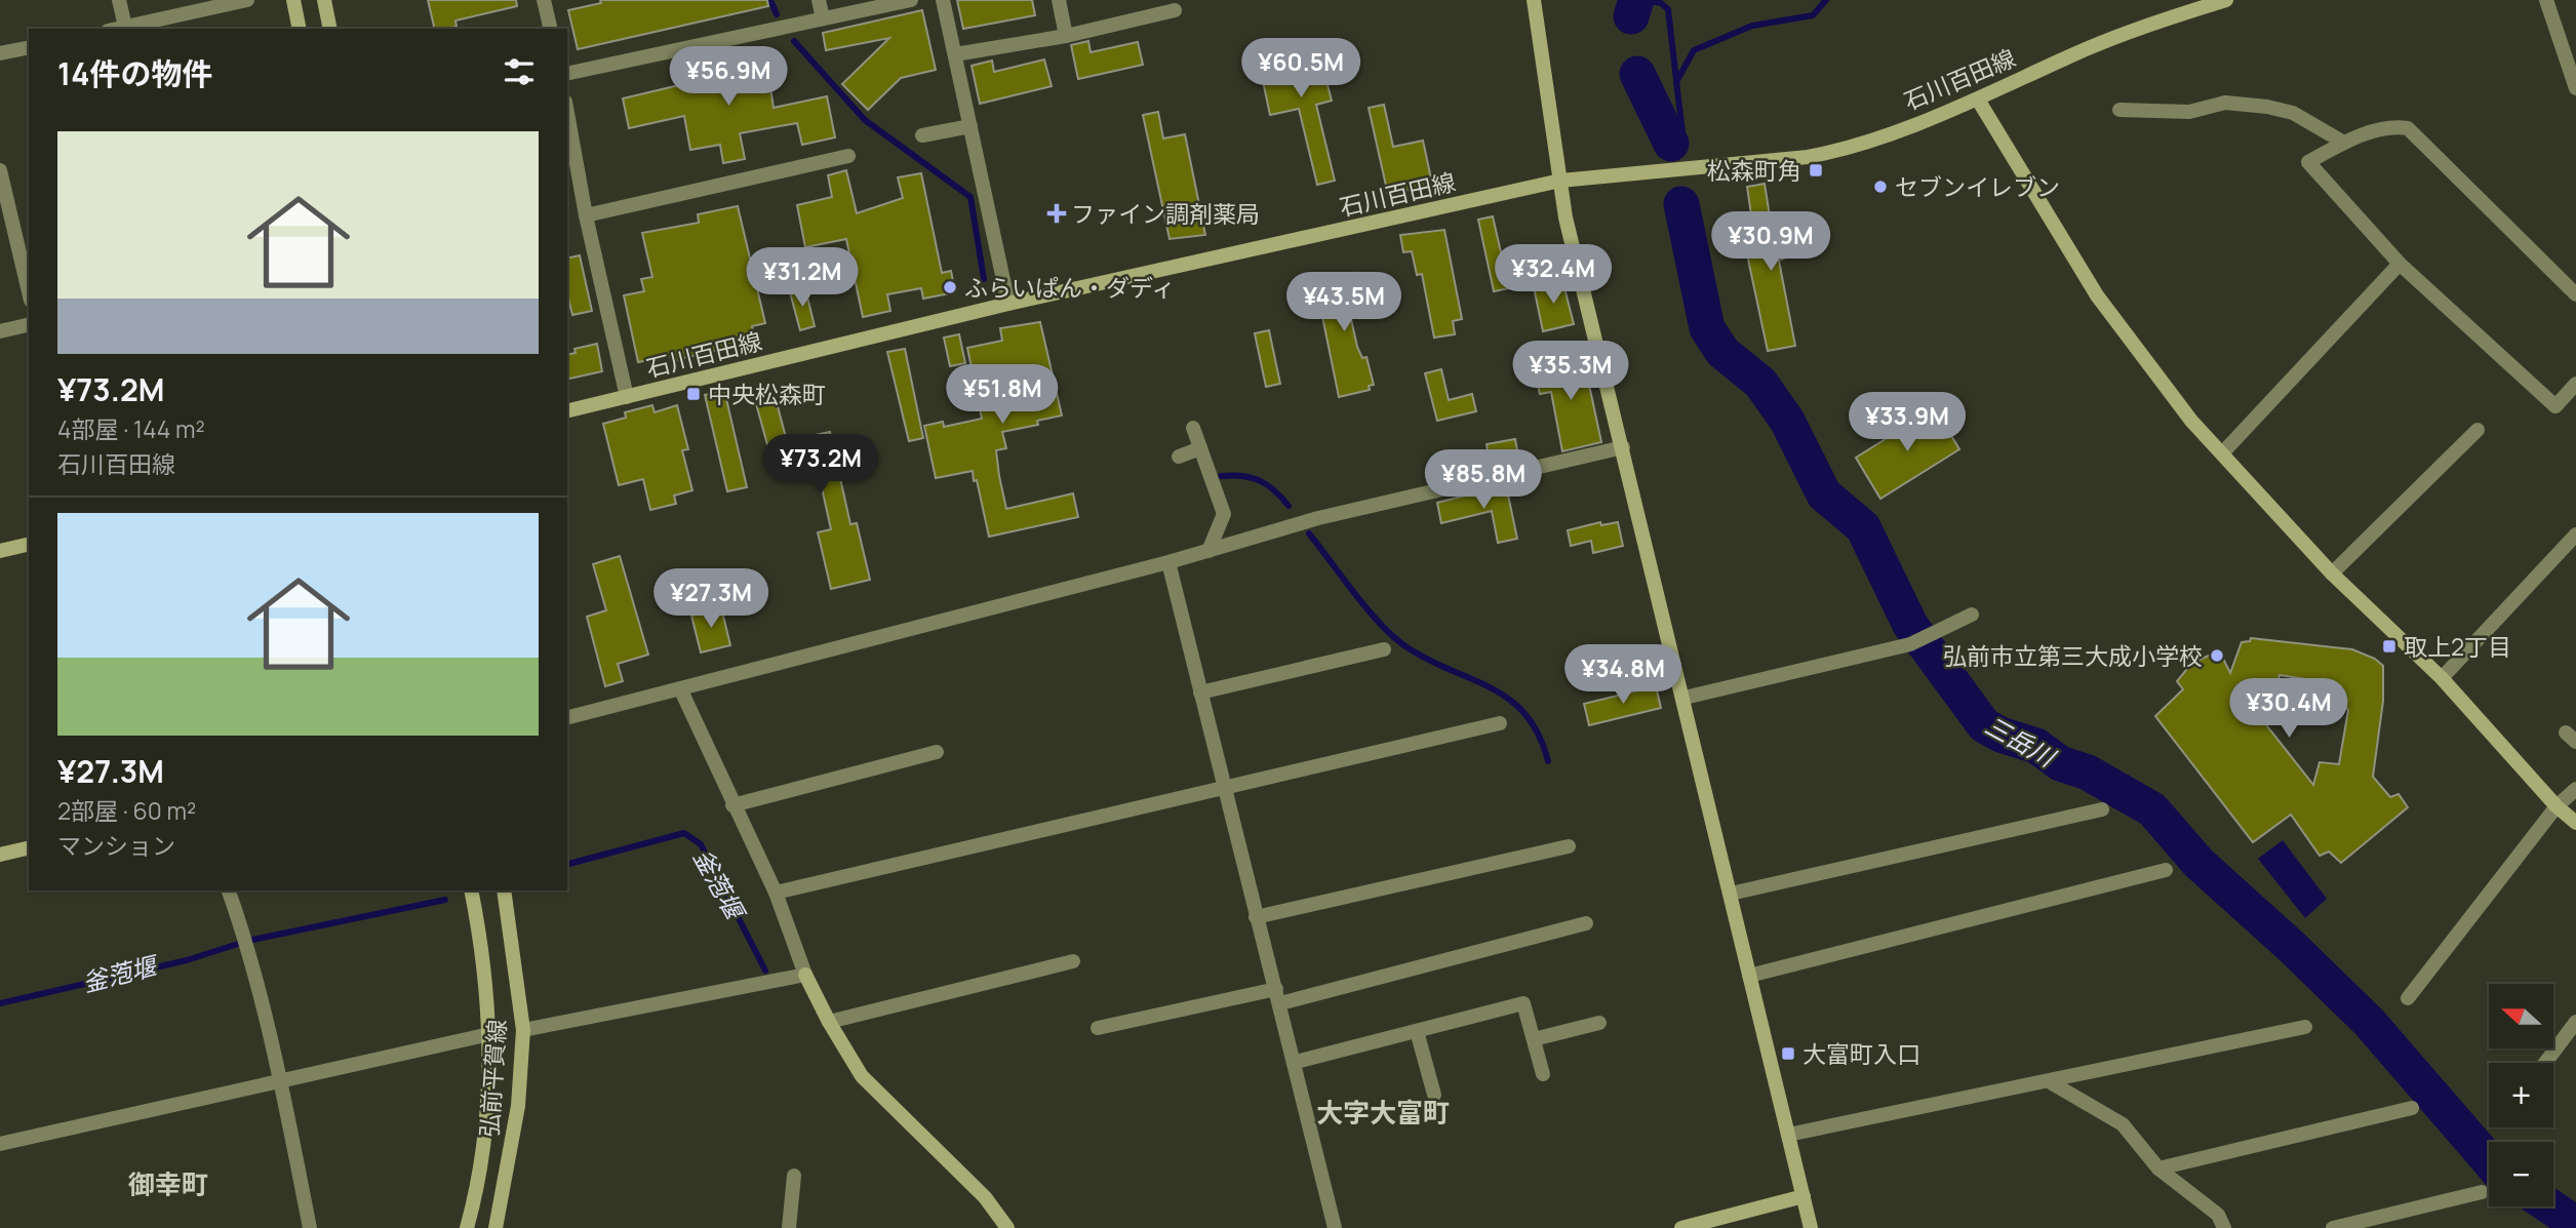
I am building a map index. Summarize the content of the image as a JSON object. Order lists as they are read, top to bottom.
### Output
{
  "streets": {
    "street": ["石川百田線", "弘前平賀線"]
  },
  "districts": ["大字大富町", "御幸町"],
  "water": ["三岳川", "釜萢堰"],
  "places": {
    "transit": [
      "松森町角",
      "中央松森町",
      "取上2丁目",
      "大富町入口"
    ],
    "other": ["セブンイレブン", "ふらいぱん・ダディ", "弘前市立第三大成小学校"],
    "health": ["ファイン調剤薬局"]
  },
  "north": "left",
  "page": {
    "heading": "14件の物件",
    "price": [
      "¥60.5M",
      "¥56.9M",
      "¥30.9M",
      "¥32.4M",
      "¥31.2M",
      "¥43.5M",
      "¥35.3M",
      "¥51.8M",
      "¥33.9M",
      "¥73.2M",
      "¥85.8M",
      "¥27.3M",
      "¥34.8M",
      "¥30.4M"
    ],
    "list": [
      {
        "name": "¥73.2M",
        "note": "4部屋 · 144 m² · 石川百田線"
      },
      {
        "name": "¥27.3M",
        "note": "2部屋 · 60 m² · マンション"
      }
    ],
    "map_buttons": ["+", "−"]
  }
}
